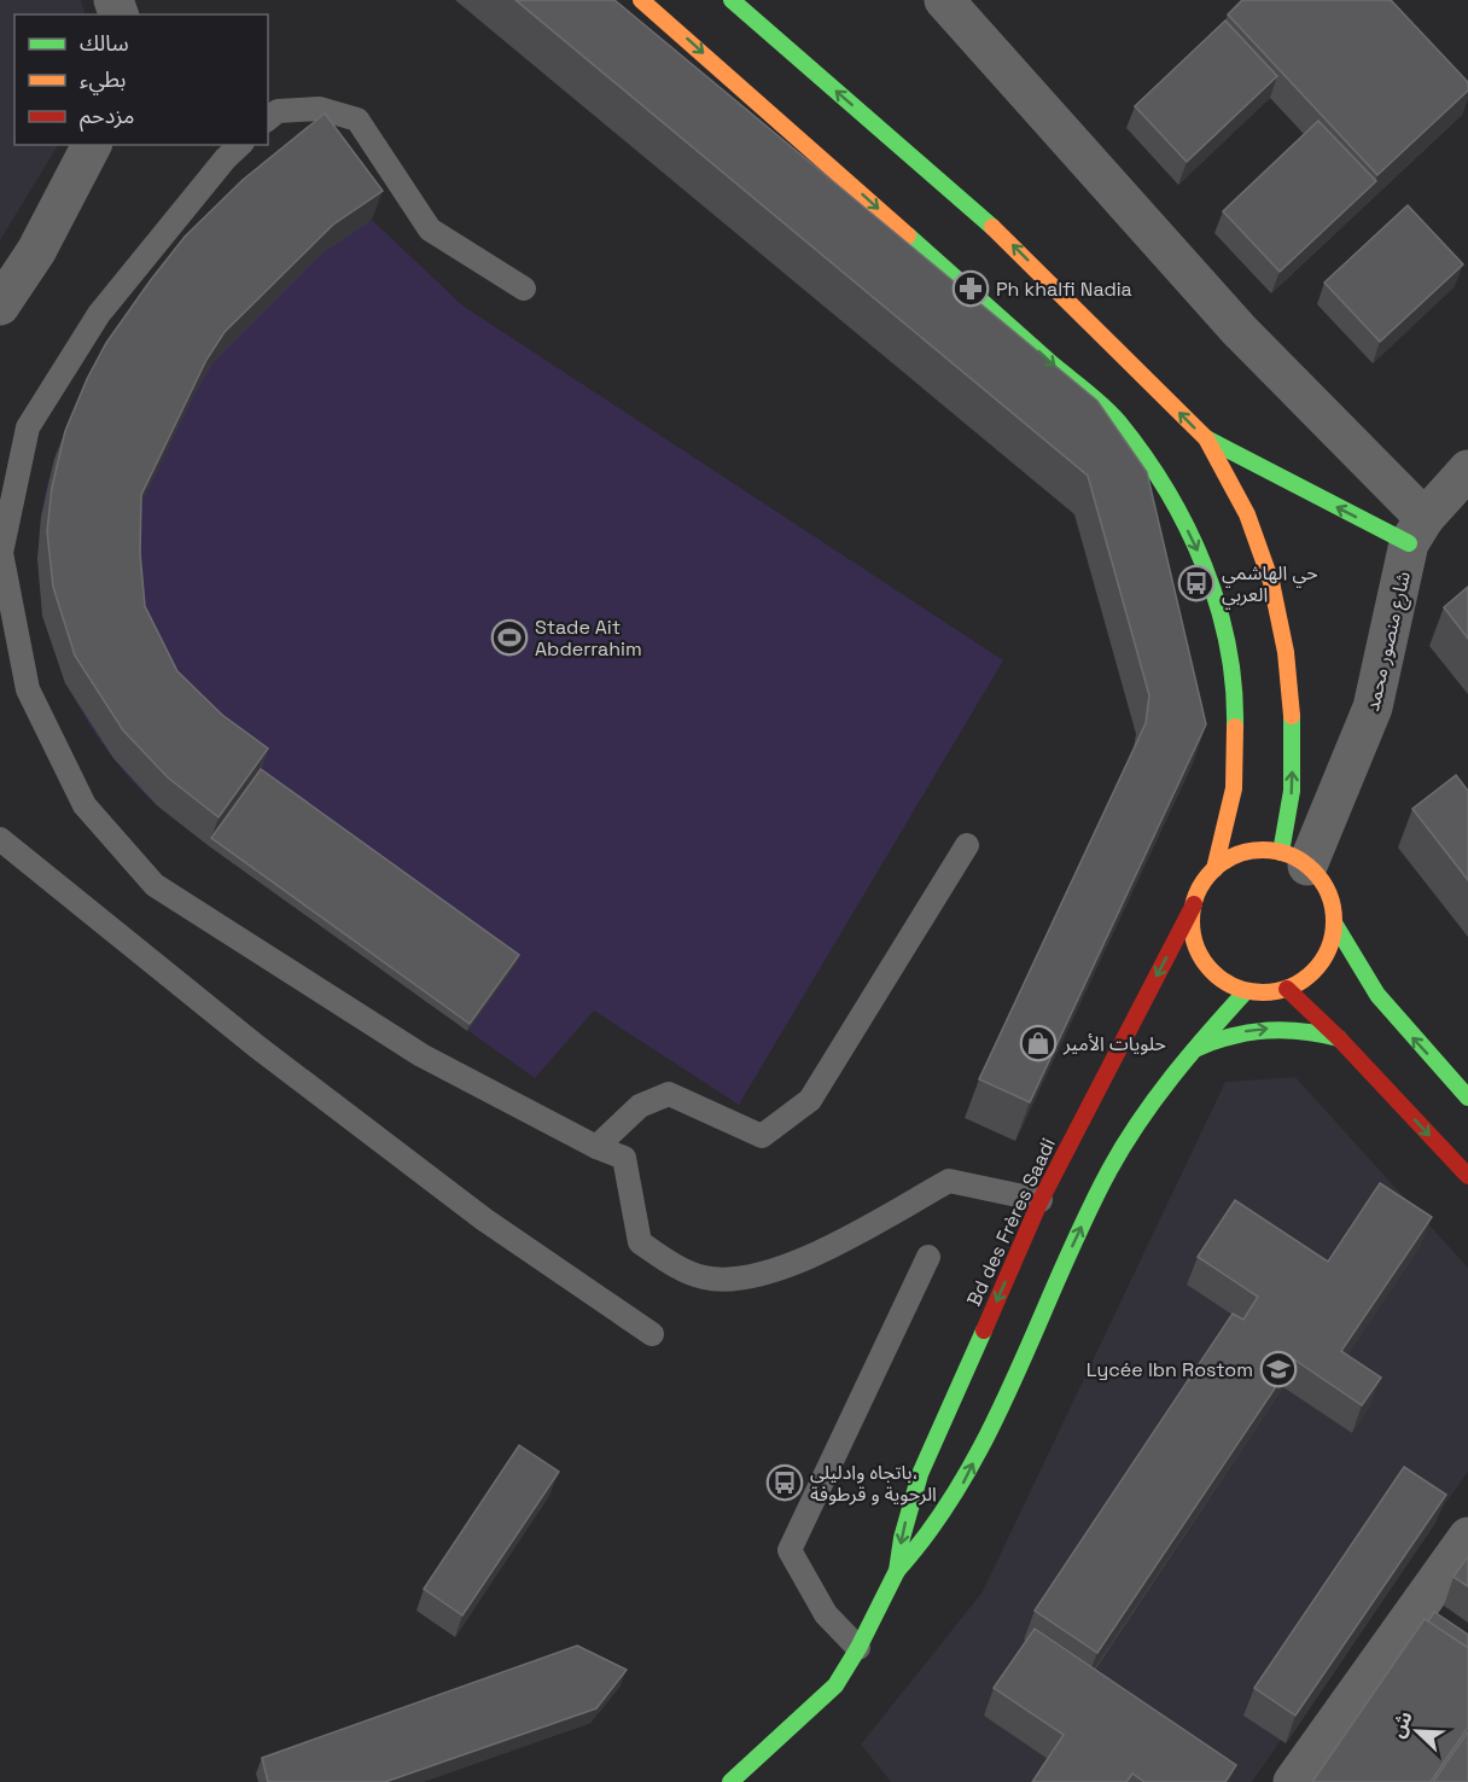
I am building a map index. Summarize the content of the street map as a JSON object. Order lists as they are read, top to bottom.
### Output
{
  "streets": {
    "main road": ["Bd des Frères Saadi"],
    "street": ["شارع منصور محمد"]
  },
  "crossings": [
    ["شارع منصور محمد", "Bd des Frères Saadi"]
  ],
  "places": {
    "pharmacy": ["Ph khalfi Nadia"],
    "bus stop": ["حي الهاشمي العربي", "باتجاه وادليلي، الرحوية و قرطوفة"],
    "sports": ["Stade Ait Abderrahim"],
    "shop": ["حلويات الأمير"],
    "school or university": ["Lycée Ibn Rostom"]
  },
  "legend": ["سالك", "بطيء", "مزدحم"],
  "north": "top left"
}
